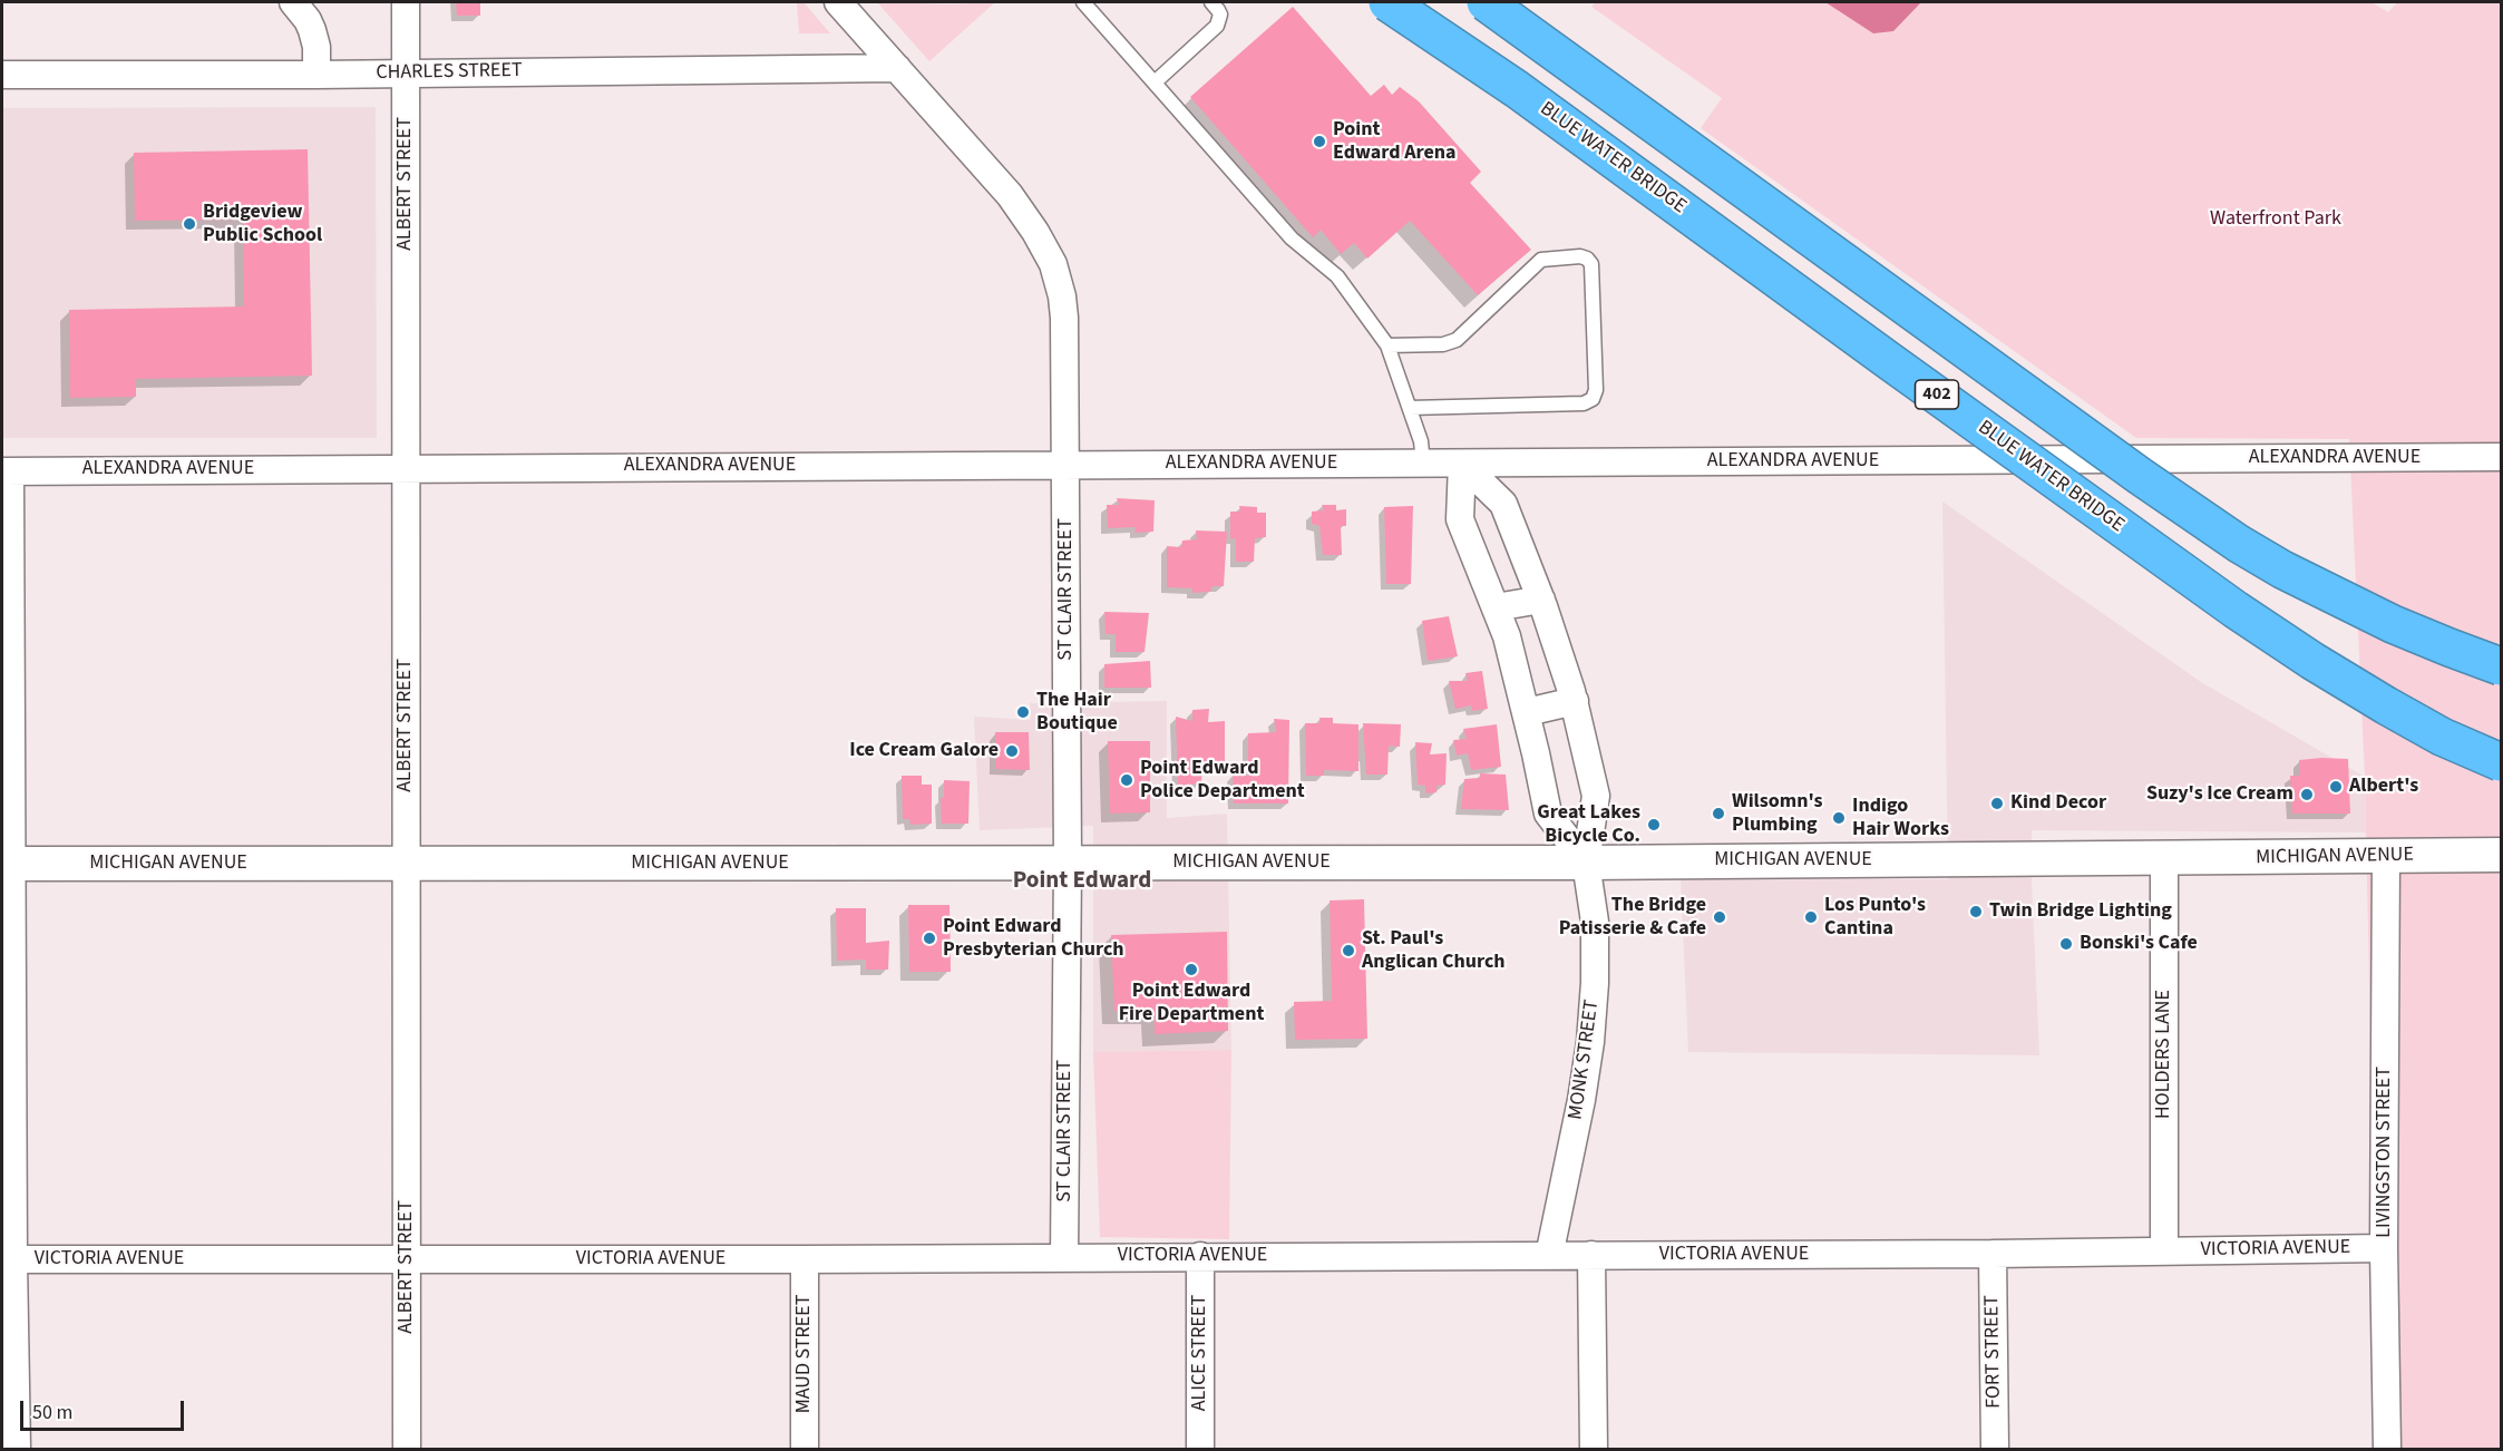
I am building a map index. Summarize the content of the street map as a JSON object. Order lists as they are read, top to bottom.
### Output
{
  "streets": {
    "highway": ["BLUE WATER BRIDGE", "402"],
    "street": [
      "CHARLES STREET",
      "ALBERT STREET",
      "ALEXANDRA AVENUE",
      "ST CLAIR STREET",
      "MICHIGAN AVENUE",
      "HOLDERS LANE",
      "MONK STREET",
      "LIVINGSTON STREET",
      "VICTORIA AVENUE",
      "FORT STREET",
      "ALICE STREET",
      "MAUD STREET"
    ]
  },
  "crossings": [
    ["CHARLES STREET", "ALBERT STREET"],
    ["CHARLES STREET", "ST CLAIR STREET"],
    ["ALBERT STREET", "ALEXANDRA AVENUE"],
    ["ALBERT STREET", "MICHIGAN AVENUE"],
    ["ALBERT STREET", "VICTORIA AVENUE"],
    ["ALEXANDRA AVENUE", "ST CLAIR STREET"],
    ["ALEXANDRA AVENUE", "MONK STREET"],
    ["ST CLAIR STREET", "MICHIGAN AVENUE"],
    ["ST CLAIR STREET", "VICTORIA AVENUE"],
    ["MICHIGAN AVENUE", "HOLDERS LANE"],
    ["MICHIGAN AVENUE", "MONK STREET"],
    ["MICHIGAN AVENUE", "LIVINGSTON STREET"],
    ["HOLDERS LANE", "VICTORIA AVENUE"],
    ["MONK STREET", "VICTORIA AVENUE"],
    ["LIVINGSTON STREET", "VICTORIA AVENUE"],
    ["VICTORIA AVENUE", "FORT STREET"],
    ["VICTORIA AVENUE", "ALICE STREET"],
    ["VICTORIA AVENUE", "MAUD STREET"]
  ],
  "districts": ["Point Edward"],
  "parks": ["Waterfront Park"],
  "places": [
    "Point Edward Arena",
    "Bridgeview Public School",
    "The Hair Boutique",
    "Ice Cream Galore",
    "Point Edward Police Department",
    "Albert's",
    "Suzy's Ice Cream",
    "Kind Decor",
    "Wilsomn's Plumbing",
    "Indigo Hair Works",
    "Great Lakes Bicycle Co.",
    "Twin Bridge Lighting",
    "The Bridge Patisserie & Cafe",
    "Los Punto's Cantina",
    "Point Edward Presbyterian Church",
    "Bonski's Cafe",
    "St. Paul's Anglican Church",
    "Point Edward Fire Department"
  ],
  "scale_bar": "50 m"
}
